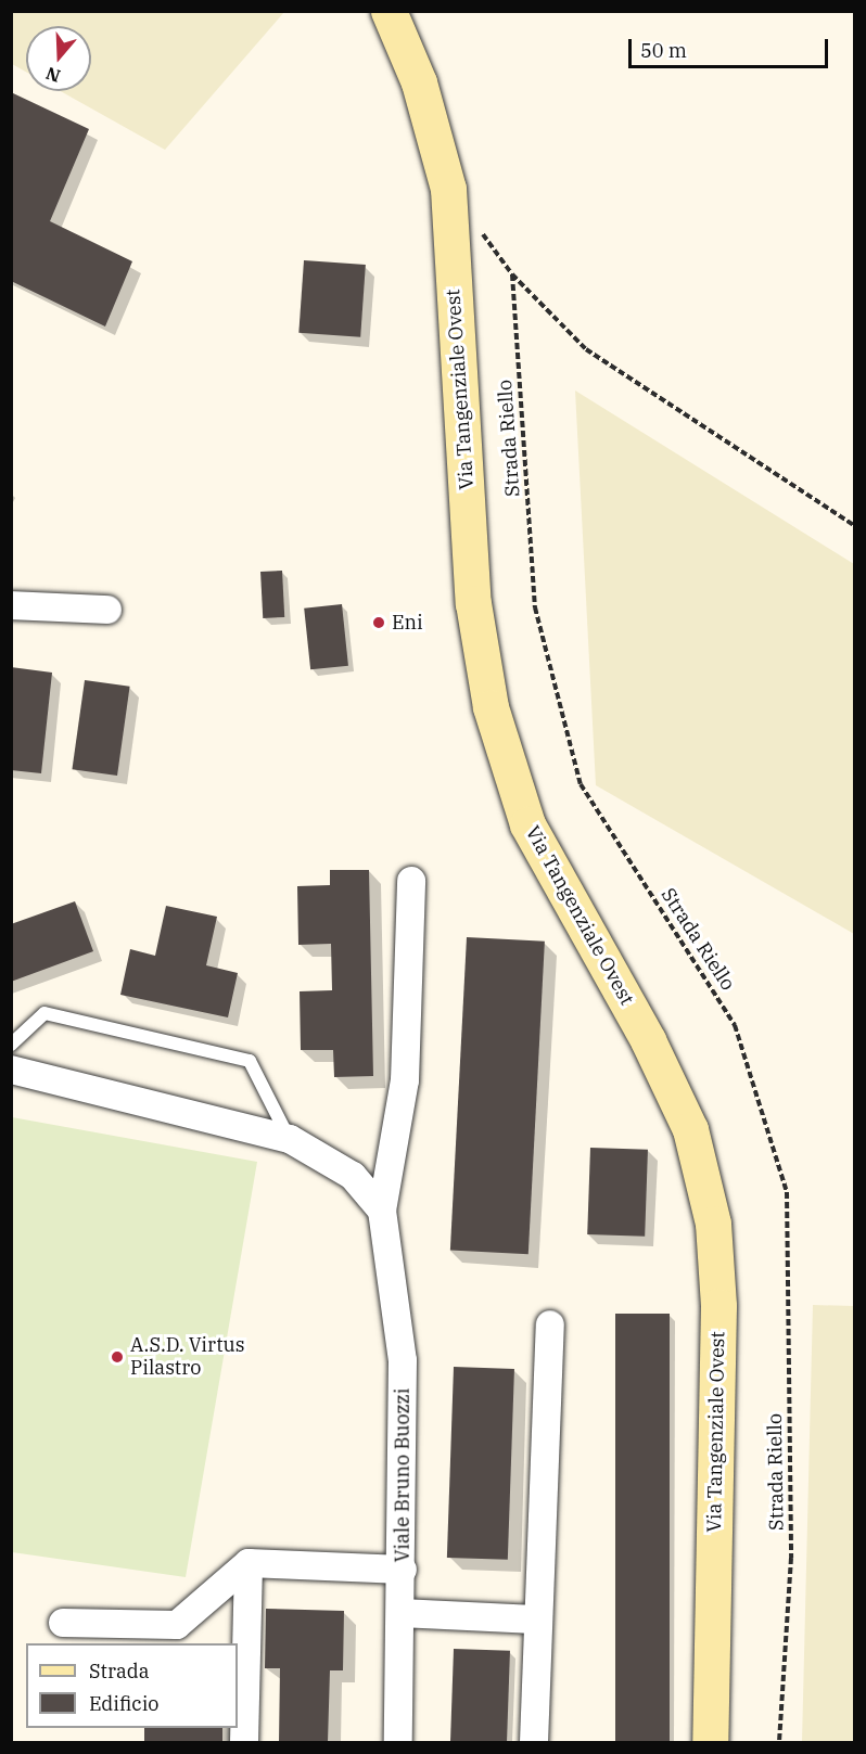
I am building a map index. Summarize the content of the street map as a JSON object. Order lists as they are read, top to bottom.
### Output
{
  "streets": {
    "main road": ["Via Tangenziale Ovest"],
    "street": ["Viale Bruno Buozzi"],
    "path": ["Strada Riello"]
  },
  "places": ["Eni", "A.S.D. Virtus Pilastro"],
  "legend": ["Strada", "Edificio"],
  "scale_bar": "50 m",
  "north": "bottom"
}
